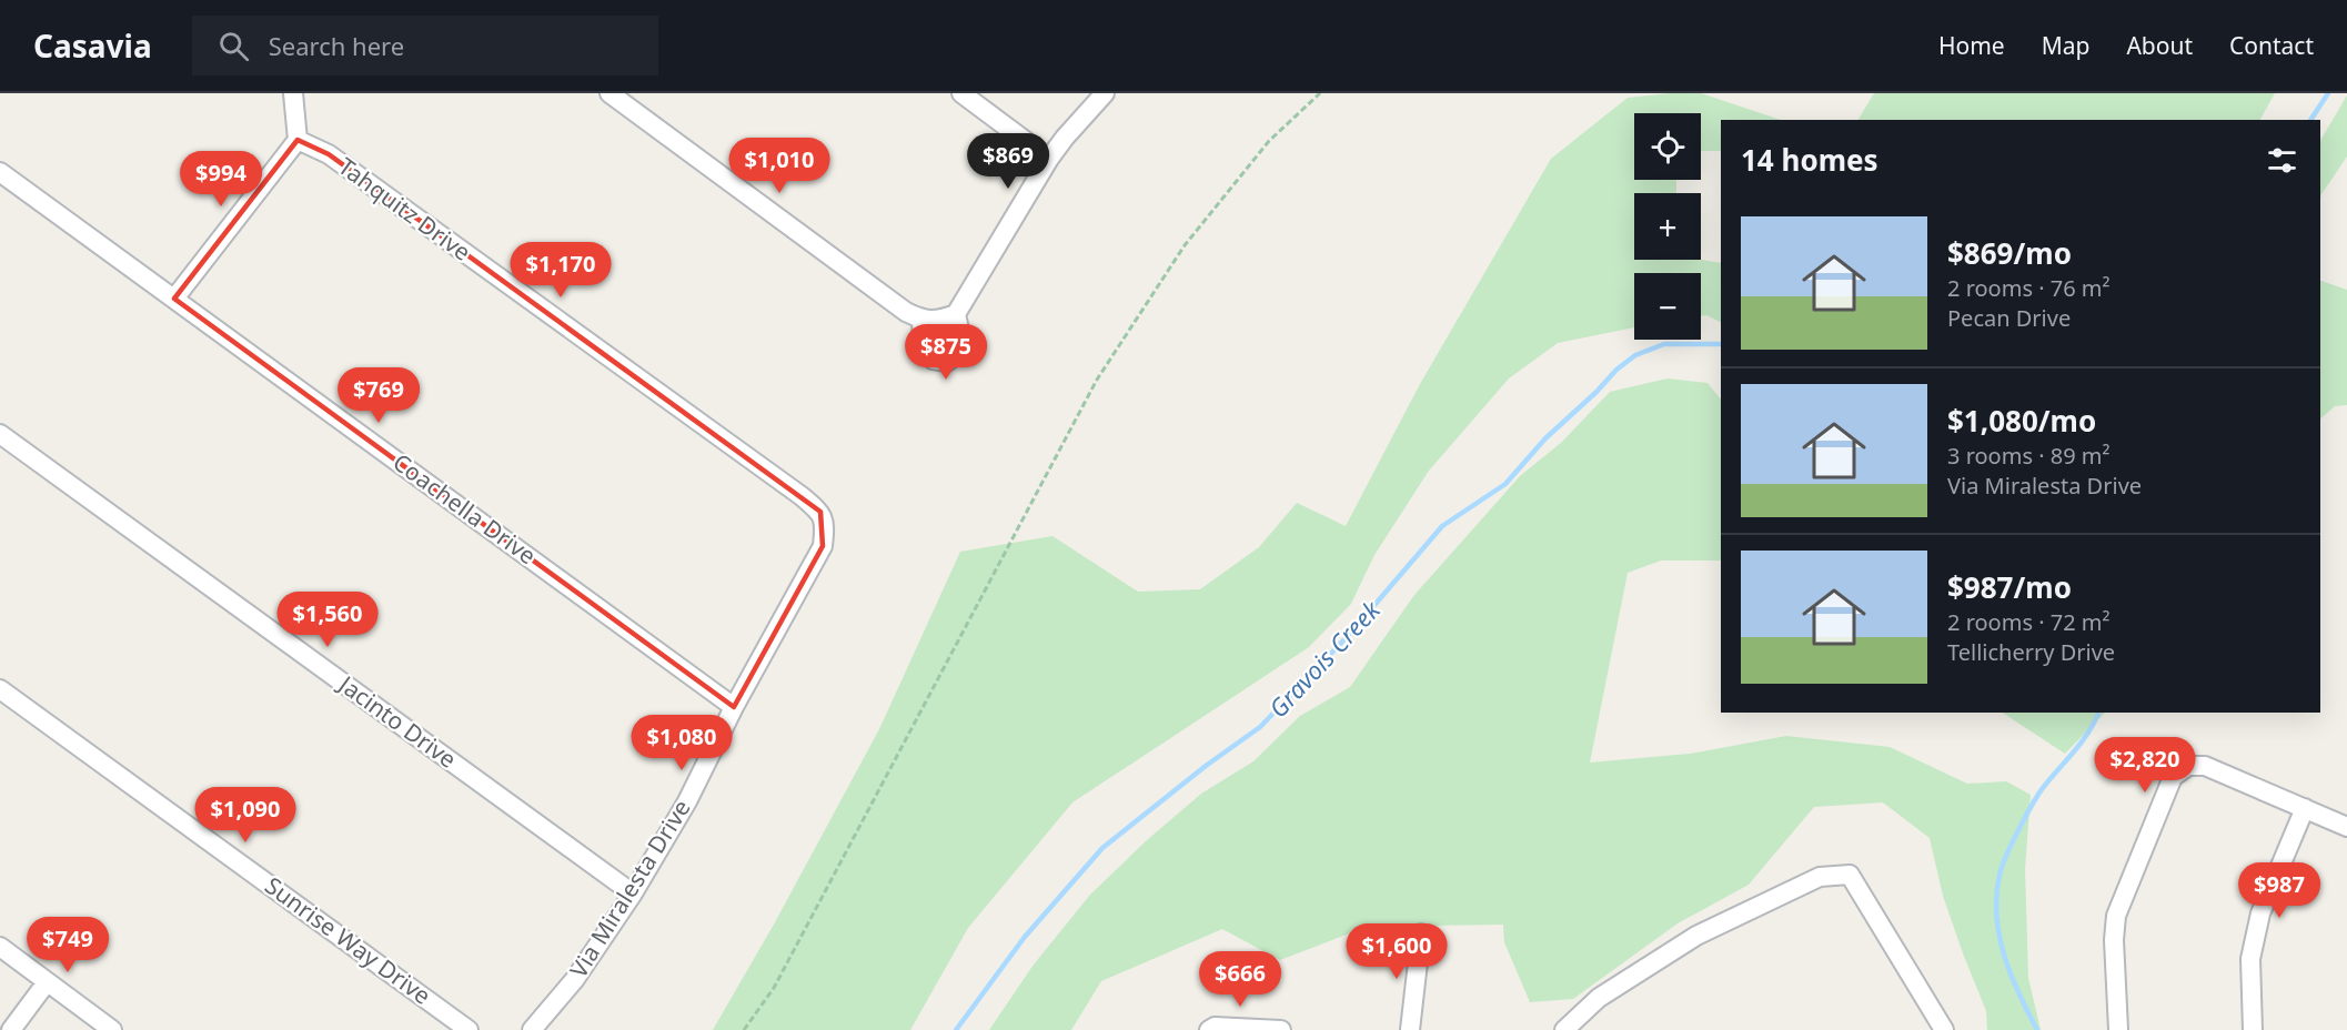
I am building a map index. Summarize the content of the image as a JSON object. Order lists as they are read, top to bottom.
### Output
{
  "streets": {
    "street": [
      "Tahquitz Drive",
      "Coachella Drive",
      "Jacinto Drive",
      "Via Miralesta Drive",
      "Sunrise Way Drive"
    ]
  },
  "crossings": [
    ["Tahquitz Drive", "Via Miralesta Drive"],
    ["Coachella Drive", "Via Miralesta Drive"],
    ["Jacinto Drive", "Via Miralesta Drive"]
  ],
  "water": ["Gravois Creek"],
  "page": {
    "header": "Casavia",
    "search": "Search here",
    "nav": [
      "Home",
      "Map",
      "About",
      "Contact"
    ],
    "map_buttons": ["+", "−"],
    "heading": "14 homes",
    "price": [
      "$869",
      "$1,010",
      "$994",
      "$1,170",
      "$875",
      "$769",
      "$1,560",
      "$1,080",
      "$2,820",
      "$1,090",
      "$987",
      "$749",
      "$1,600",
      "$666"
    ],
    "list": [
      {
        "name": "$869/mo",
        "note": "2 rooms · 76 m² · Pecan Drive"
      },
      {
        "name": "$1,080/mo",
        "note": "3 rooms · 89 m² · Via Miralesta Drive"
      },
      {
        "name": "$987/mo",
        "note": "2 rooms · 72 m² · Tellicherry Drive"
      }
    ]
  }
}
